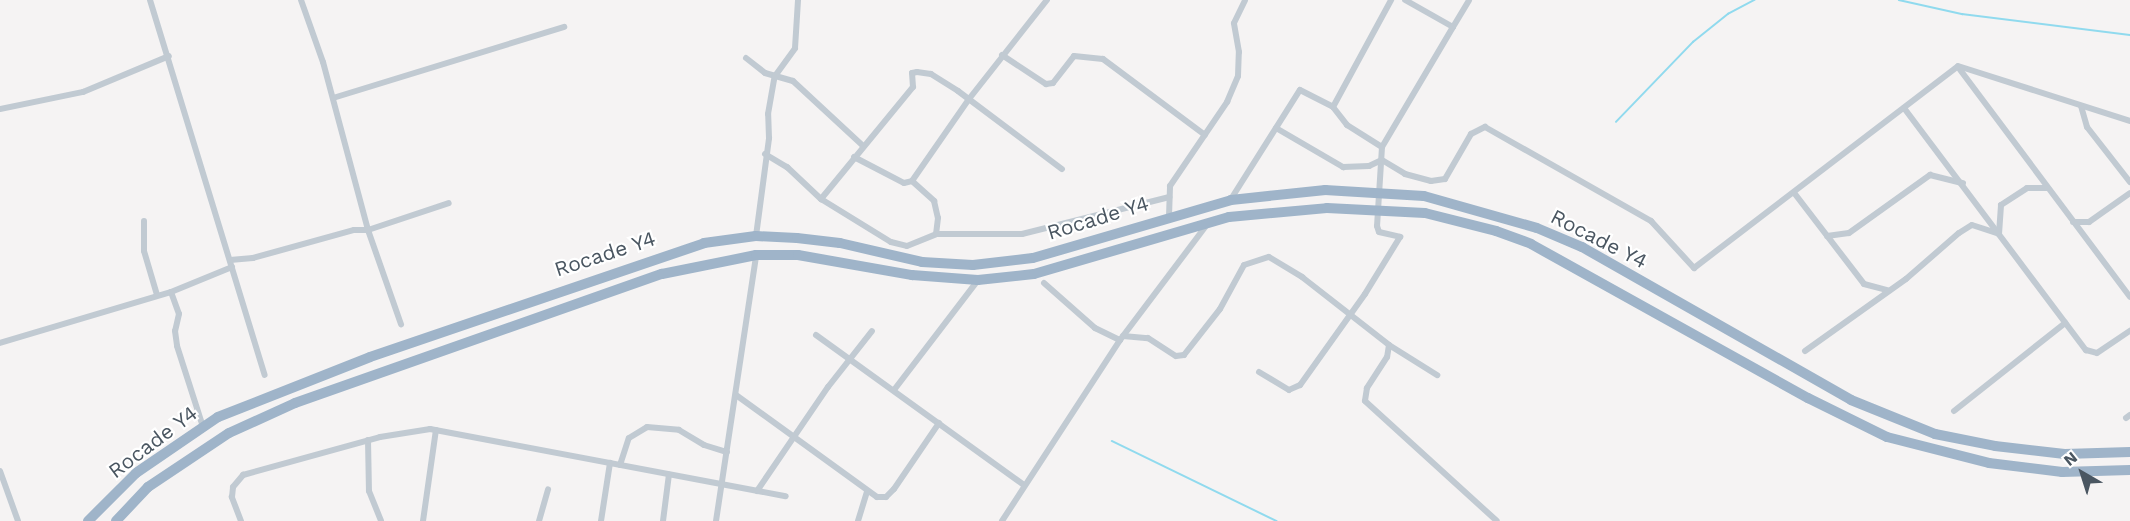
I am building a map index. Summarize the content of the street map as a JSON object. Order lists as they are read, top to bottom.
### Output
{
  "streets": {
    "highway": ["Rocade Y4"]
  },
  "north": "top left"
}
